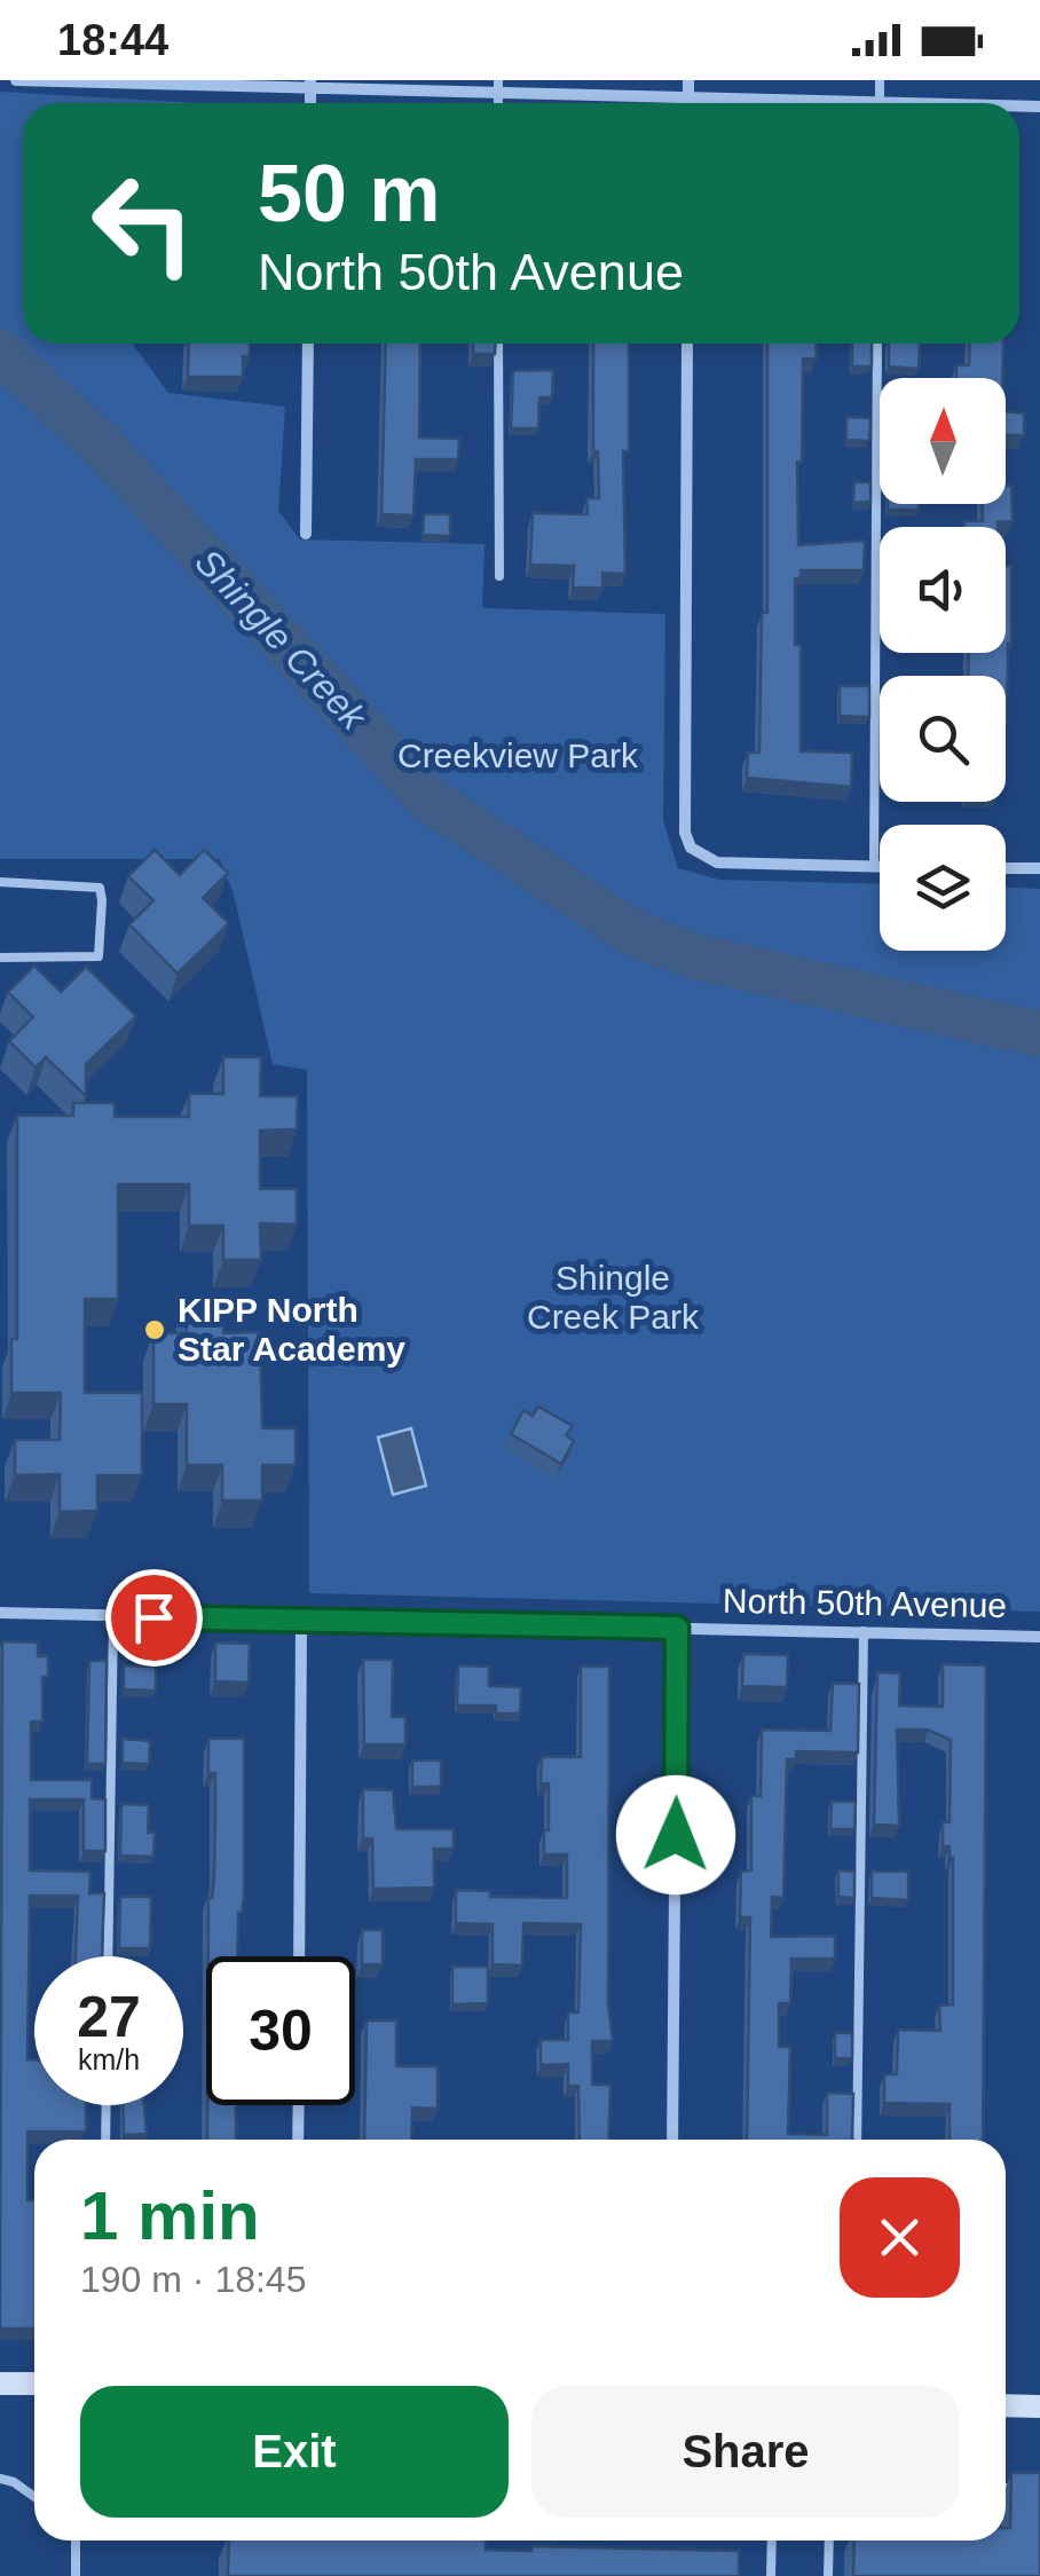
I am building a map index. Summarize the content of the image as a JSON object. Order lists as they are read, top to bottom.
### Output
{
  "streets": {
    "street": ["North 50th Avenue"]
  },
  "water": ["Shingle Creek"],
  "parks": ["Creekview Park", "Shingle Creek Park"],
  "places": ["KIPP North Star Academy"],
  "north": "top",
  "page": {
    "status": "18:44",
    "turn": ["50 m", "North 50th Avenue"],
    "speed": "27 km/h",
    "limit": "30",
    "heading": ["1 min", "190 m · 18:45"],
    "buttons": ["Exit", "Share"]
  }
}
